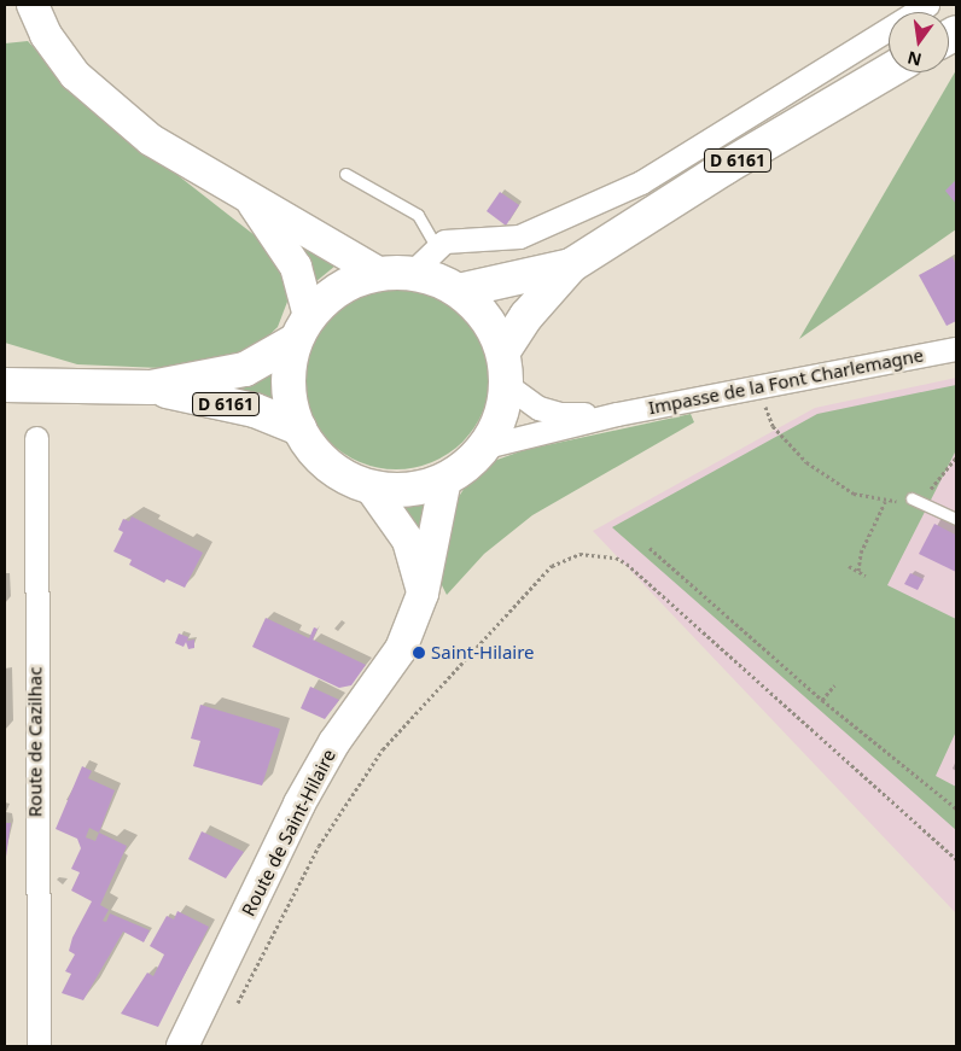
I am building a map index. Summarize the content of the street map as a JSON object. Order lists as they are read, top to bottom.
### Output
{
  "streets": {
    "main road": ["D 6161", "Route de Saint-Hilaire"],
    "street": ["Impasse de la Font Charlemagne", "Route de Cazilhac"]
  },
  "places": ["Saint-Hilaire"],
  "north": "bottom"
}
